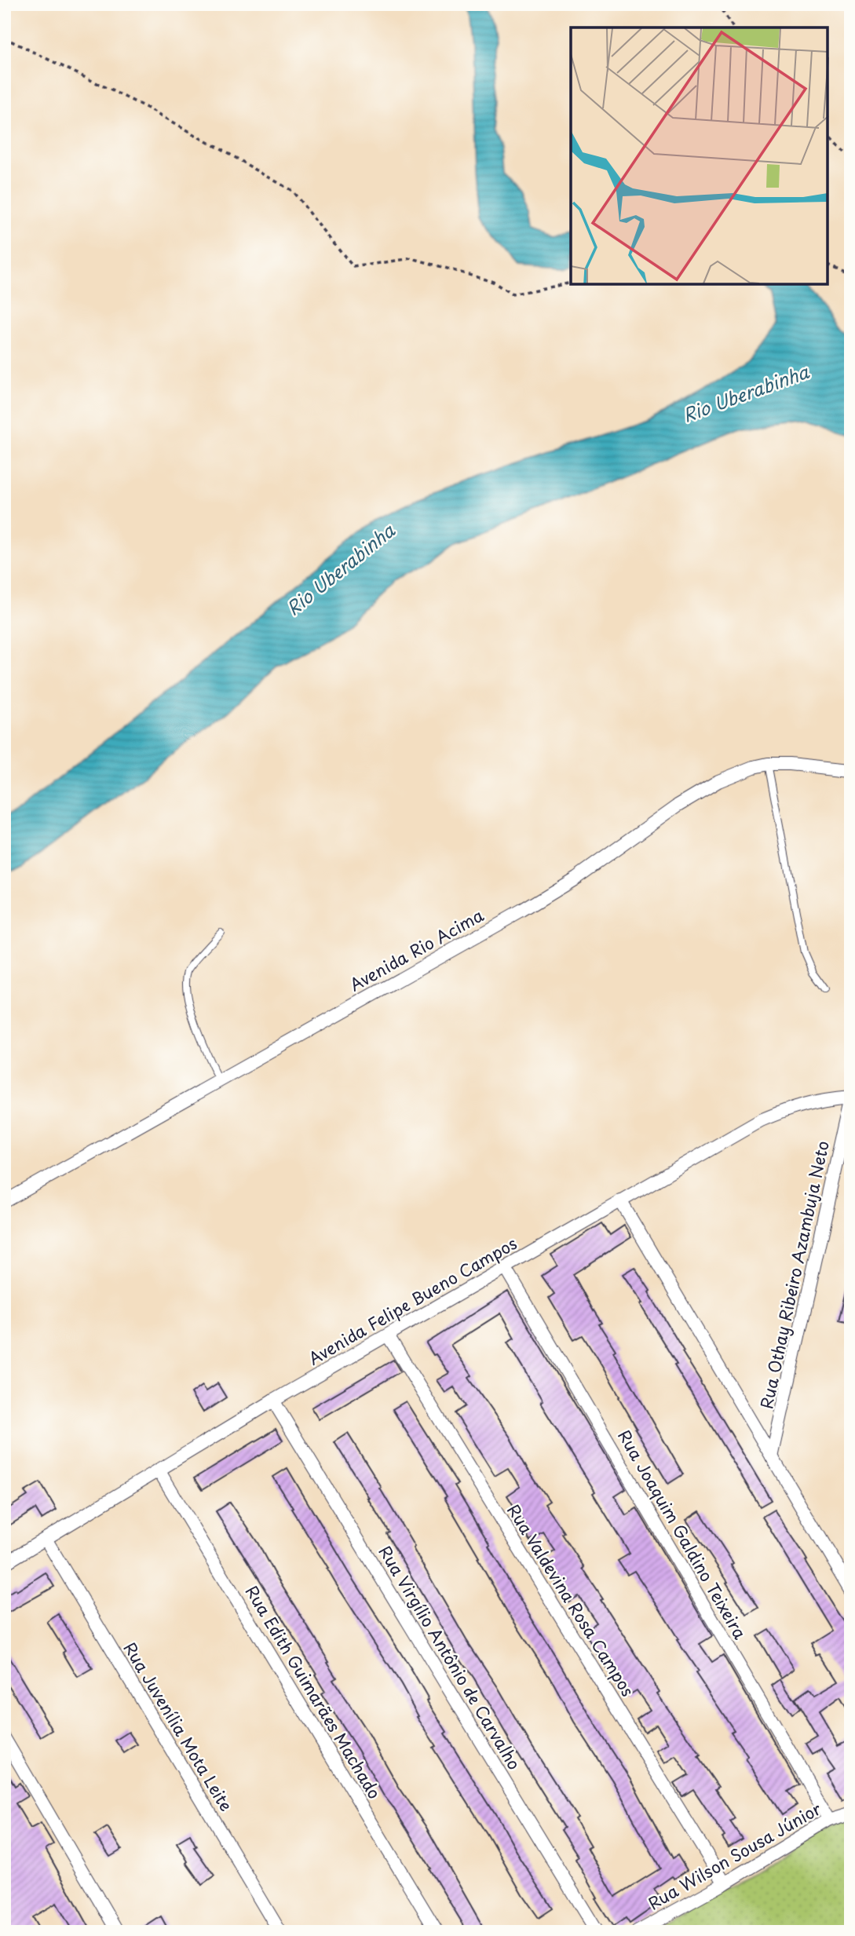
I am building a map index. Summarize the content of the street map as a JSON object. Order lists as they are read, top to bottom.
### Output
{
  "streets": {
    "street": [
      "Avenida Rio Acima",
      "Rua Othay Ribeiro Azambuja Neto",
      "Avenida Felipe Bueno Campos",
      "Rua Joaquim Galdino Teixeira",
      "Rua Valdevina Rosa Campos",
      "Rua Virgílio Antônio de Carvalho",
      "Rua Edith Guimarães Machado",
      "Rua Juvenília Mota Leite",
      "Rua Wilson Sousa Júnior"
    ]
  },
  "crossings": [
    ["Rua Othay Ribeiro Azambuja Neto", "Avenida Felipe Bueno Campos"],
    ["Avenida Felipe Bueno Campos", "Rua Joaquim Galdino Teixeira"],
    ["Avenida Felipe Bueno Campos", "Rua Valdevina Rosa Campos"],
    ["Avenida Felipe Bueno Campos", "Rua Virgílio Antônio de Carvalho"],
    ["Avenida Felipe Bueno Campos", "Rua Edith Guimarães Machado"],
    ["Avenida Felipe Bueno Campos", "Rua Juvenília Mota Leite"],
    ["Rua Joaquim Galdino Teixeira", "Rua Wilson Sousa Júnior"],
    ["Rua Valdevina Rosa Campos", "Rua Wilson Sousa Júnior"]
  ],
  "water": ["Rio Uberabinha"]
}
